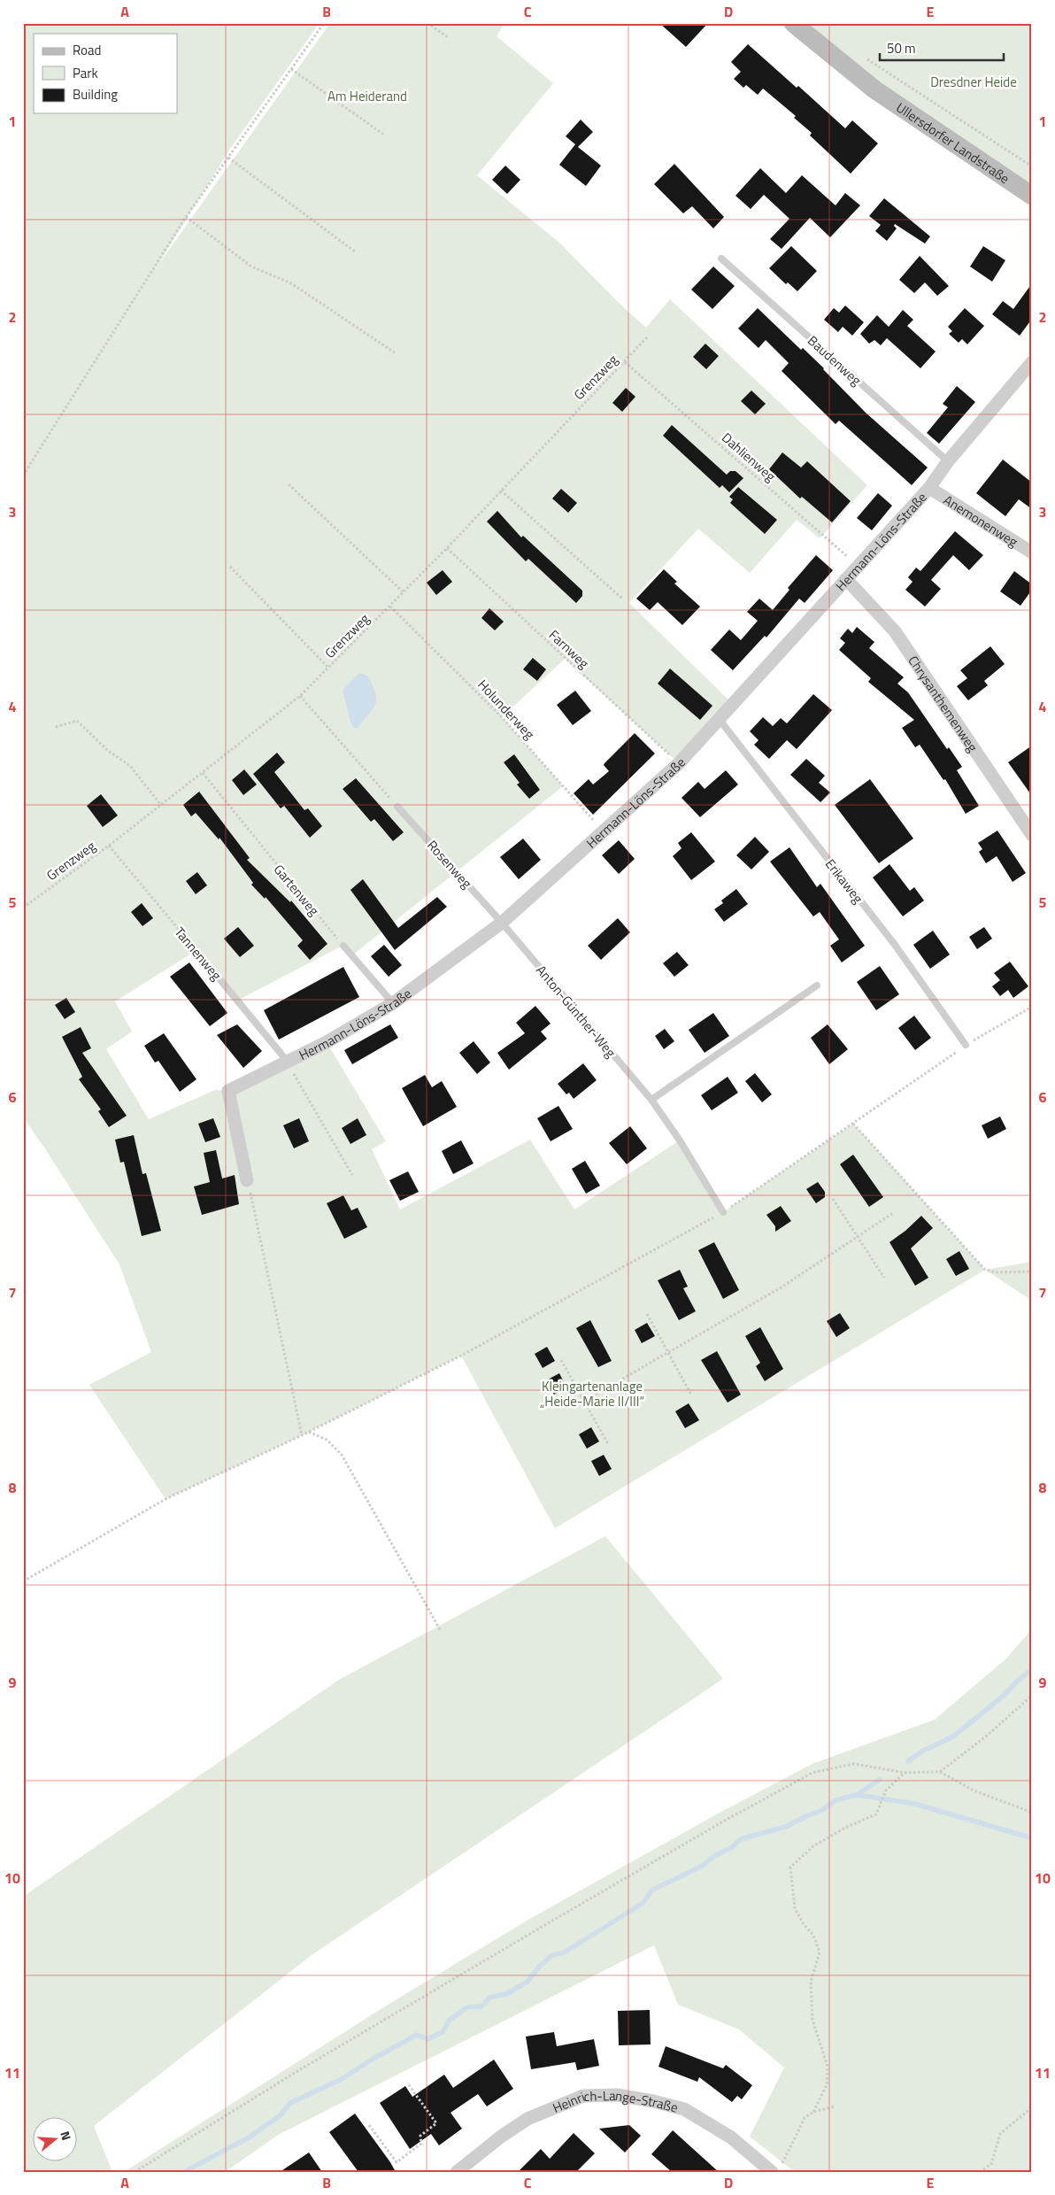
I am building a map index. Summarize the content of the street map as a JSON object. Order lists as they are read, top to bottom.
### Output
{
  "streets": {
    "main road": ["Ullersdorfer Landstraße"],
    "street": [
      "Anemonenweg",
      "Hermann-Löns-Straße",
      "Chrysanthemenweg",
      "Heinrich-Lange-Straße"
    ],
    "lane": [
      "Baudenweg",
      "Rosenweg",
      "Erikaweg",
      "Tannenweg",
      "Anton-Günther-Weg"
    ],
    "path": [
      "Grenzweg",
      "Dahlienweg",
      "Farnweg",
      "Holunderweg",
      "Gartenweg"
    ]
  },
  "crossings": [
    ["Baudenweg", "Hermann-Löns-Straße"],
    ["Grenzweg", "Dahlienweg"],
    ["Grenzweg", "Farnweg"],
    ["Grenzweg", "Holunderweg"],
    ["Grenzweg", "Gartenweg"],
    ["Grenzweg", "Tannenweg"],
    ["Dahlienweg", "Hermann-Löns-Straße"],
    ["Anemonenweg", "Hermann-Löns-Straße"],
    ["Hermann-Löns-Straße", "Farnweg"],
    ["Hermann-Löns-Straße", "Chrysanthemenweg"],
    ["Hermann-Löns-Straße", "Holunderweg"],
    ["Hermann-Löns-Straße", "Rosenweg"],
    ["Hermann-Löns-Straße", "Erikaweg"],
    ["Hermann-Löns-Straße", "Tannenweg"],
    ["Hermann-Löns-Straße", "Anton-Günther-Weg"],
    ["Rosenweg", "Anton-Günther-Weg"]
  ],
  "parks": ["Dresdner Heide", "Am Heiderand", "Kleingartenanlage „Heide-Marie II/III“"],
  "legend": ["Road", "Park", "Building"],
  "scale_bar": "50 m",
  "north": "right",
  "grid": {
    "columns": [
      "A",
      "B",
      "C",
      "D",
      "E"
    ],
    "rows": [
      "1",
      "2",
      "3",
      "4",
      "5",
      "6",
      "7",
      "8",
      "9",
      "10",
      "11"
    ]
  }
}
